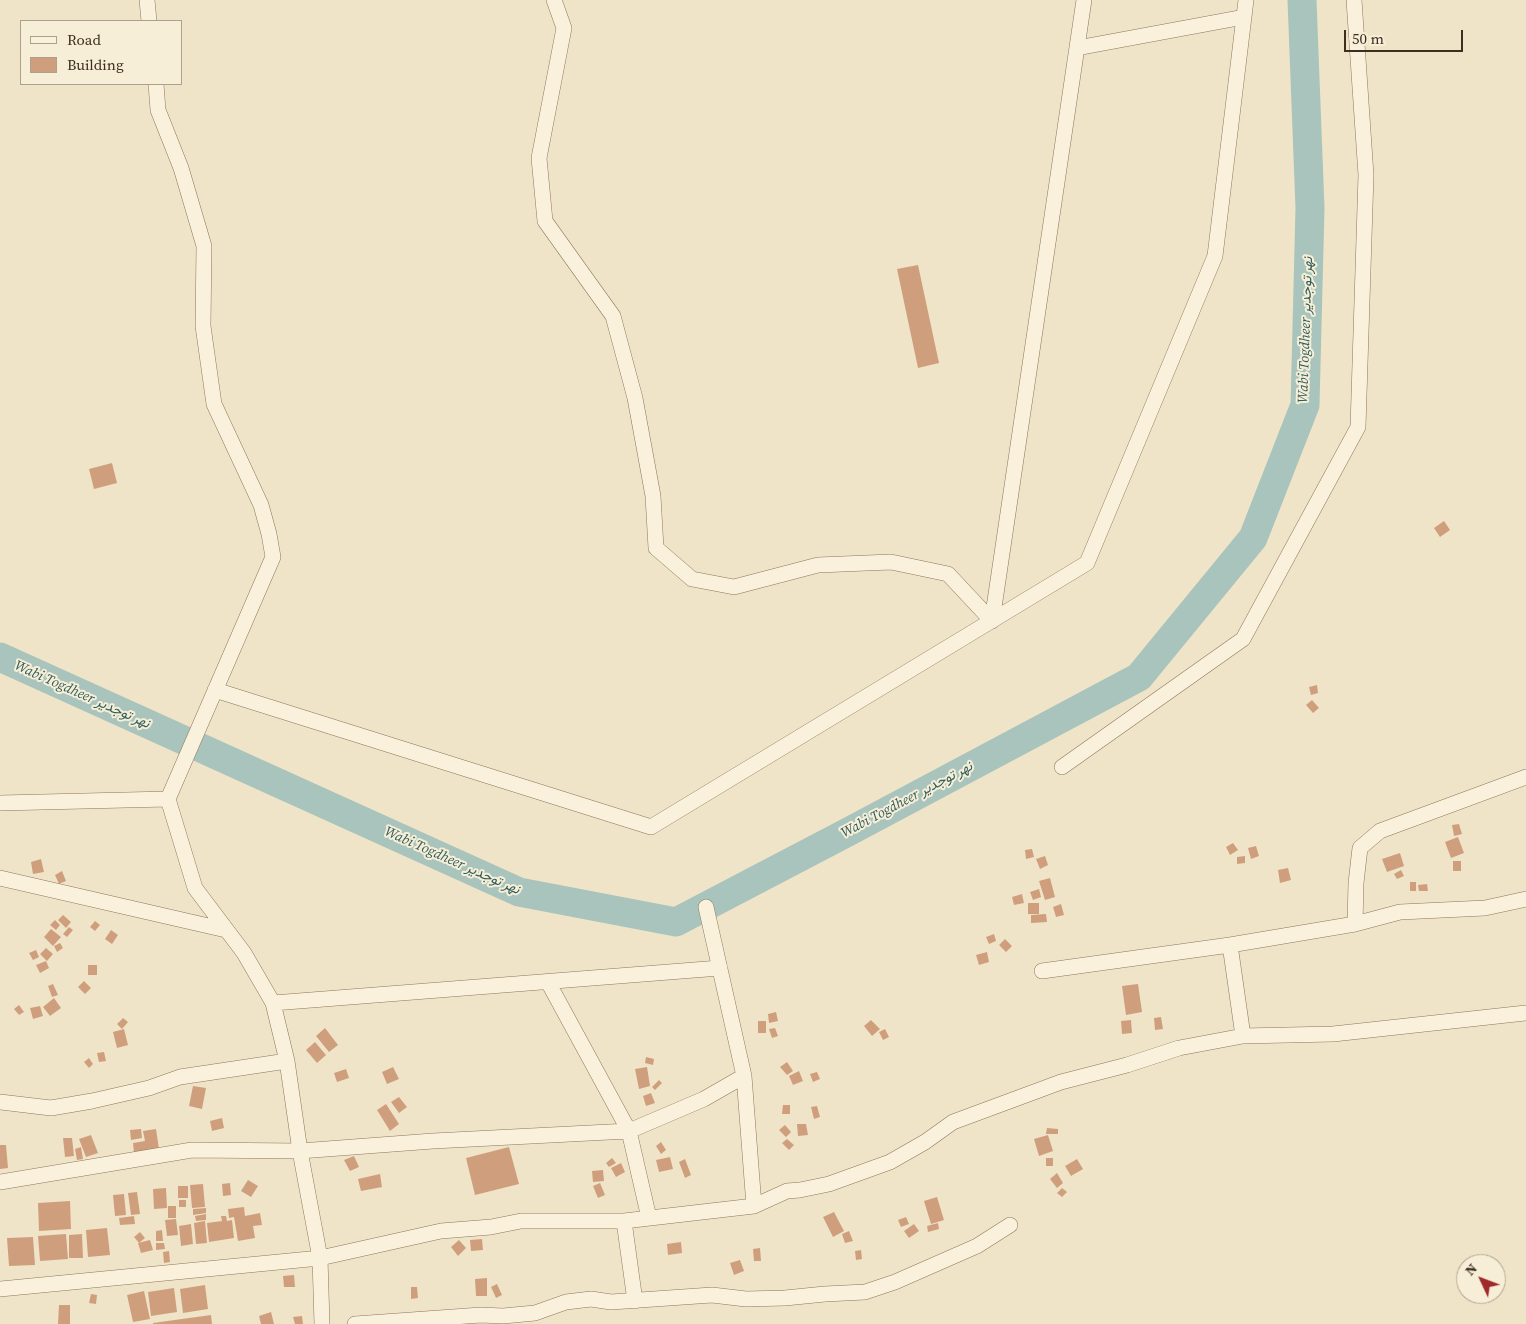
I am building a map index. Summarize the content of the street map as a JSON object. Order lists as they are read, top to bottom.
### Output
{
  "water": ["Wabi Togdheer نهر توجدير"],
  "legend": ["Road", "Building"],
  "scale_bar": "50 m",
  "north": "top left"
}
